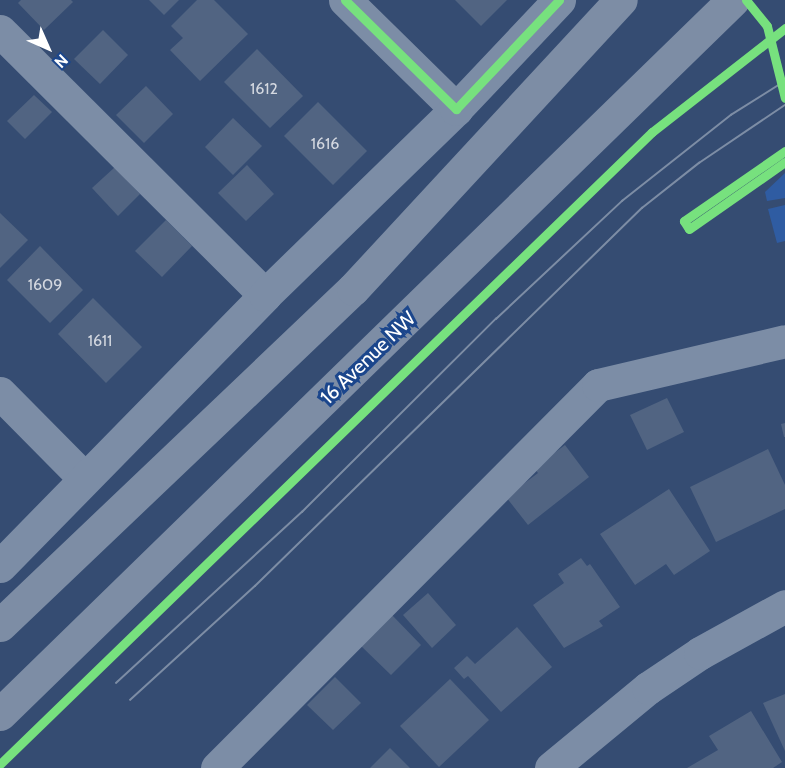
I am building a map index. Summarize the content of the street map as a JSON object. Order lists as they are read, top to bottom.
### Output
{
  "streets": {
    "highway": ["16 Avenue NW"]
  },
  "house_numbers": [
    "1612",
    "1616",
    "1609",
    "1611"
  ],
  "north": "bottom right"
}
